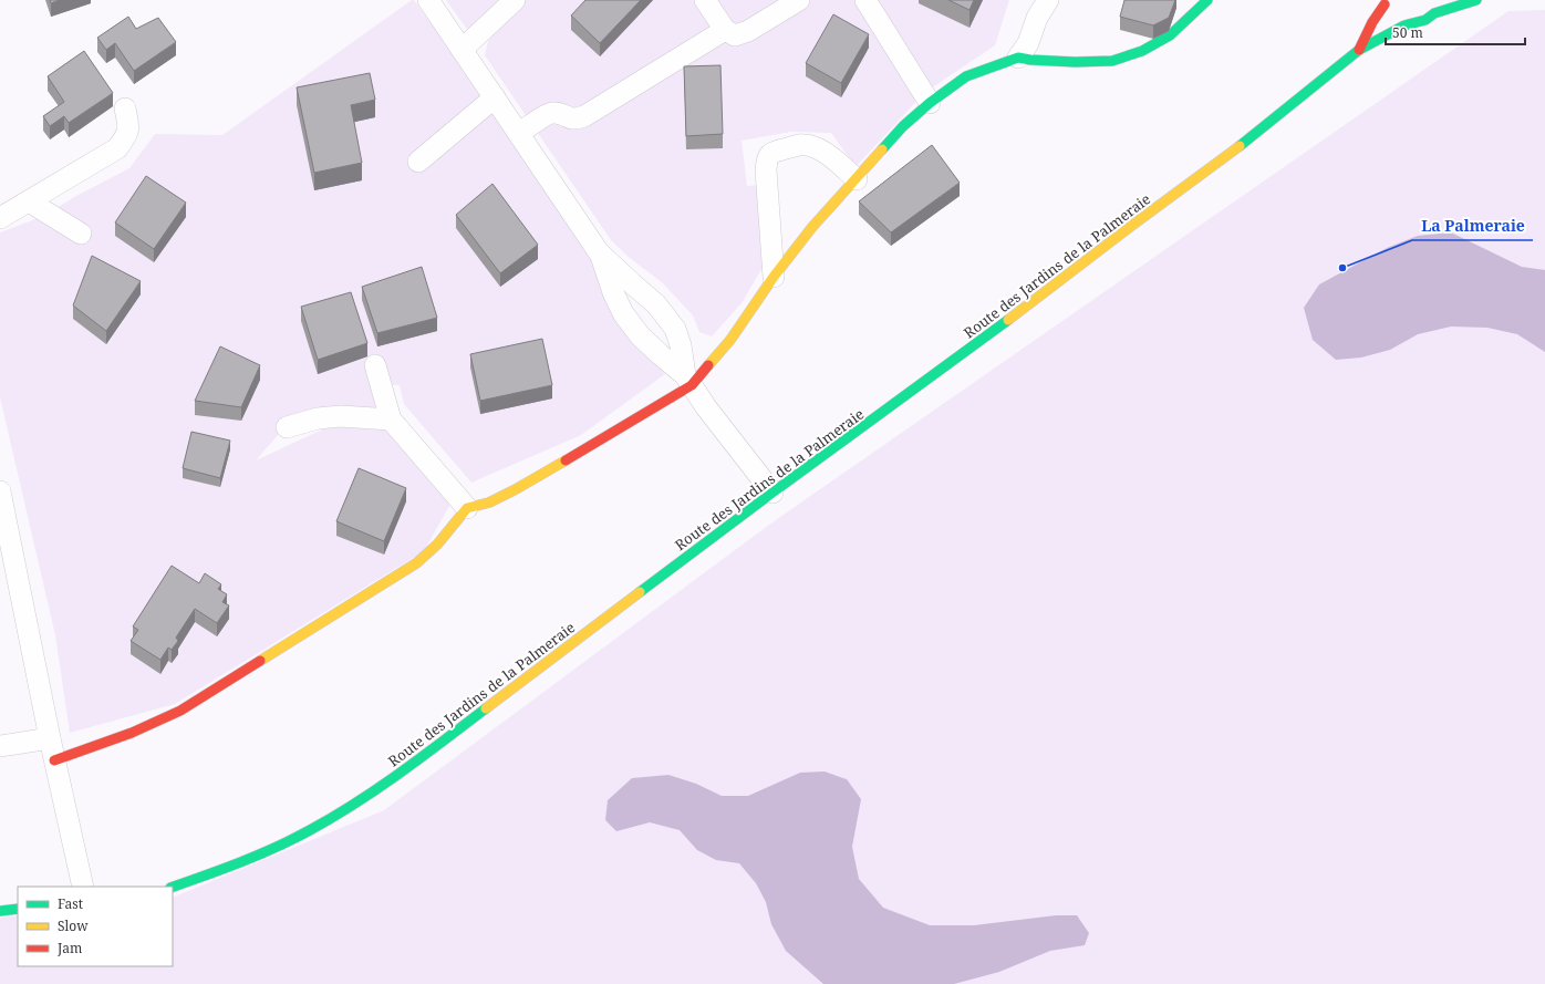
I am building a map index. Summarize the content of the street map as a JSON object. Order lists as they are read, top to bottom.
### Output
{
  "streets": {
    "street": ["Route des Jardins de la Palmeraie"]
  },
  "places": ["La Palmeraie"],
  "legend": ["Fast", "Slow", "Jam"],
  "scale_bar": "50 m"
}
